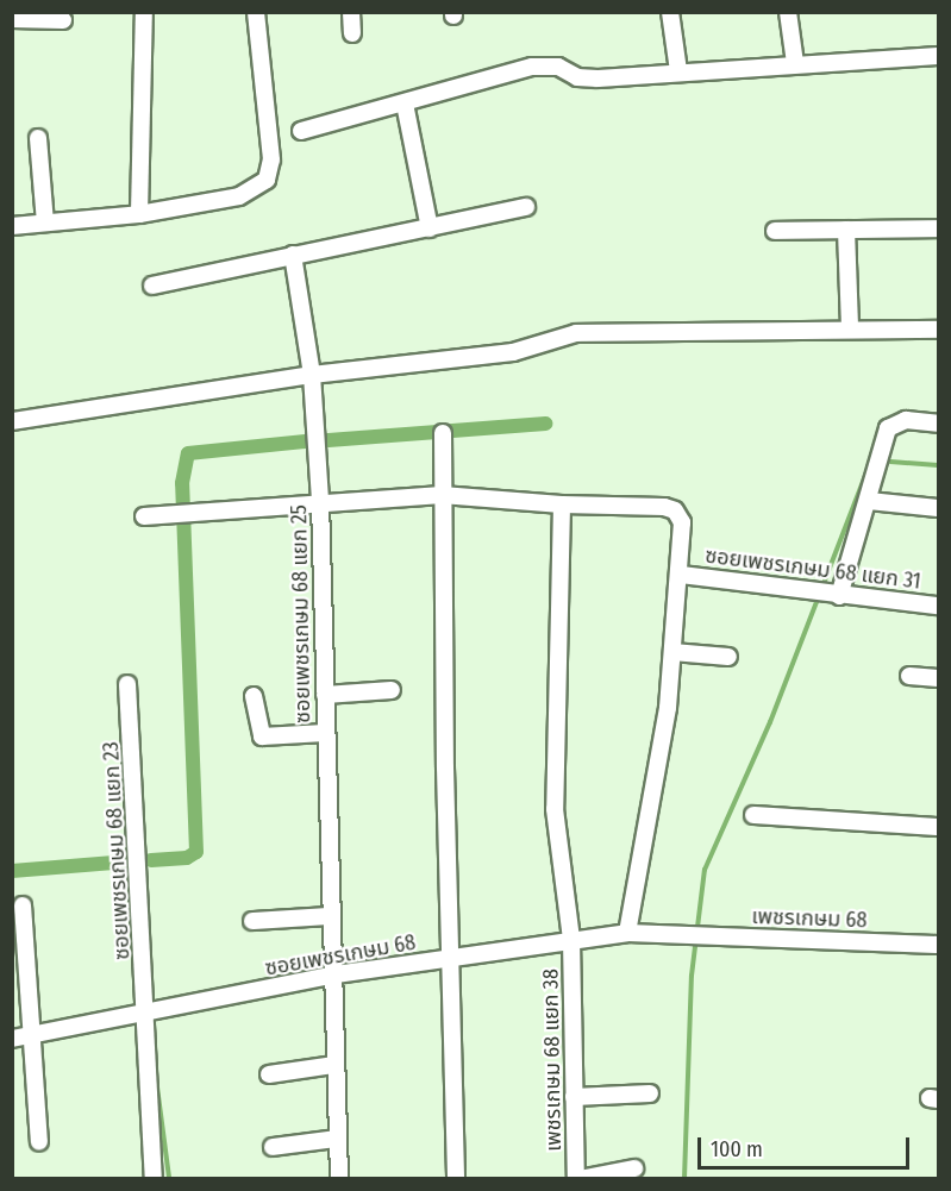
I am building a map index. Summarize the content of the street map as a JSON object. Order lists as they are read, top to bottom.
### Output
{
  "streets": {
    "street": [
      "ซอยเพชรเกษม 68 แยก 31",
      "ซอยเพชรเกษม 68 แยก 25",
      "ซอยเพชรเกษม 68 แยก 23",
      "เพชรเกษม 68",
      "ซอยเพชรเกษม 68",
      "เพชรเกษม 68 แยก 38"
    ]
  },
  "crossings": [
    ["ซอยเพชรเกษม 68 แยก 25", "ซอยเพชรเกษม 68"],
    ["ซอยเพชรเกษม 68 แยก 23", "ซอยเพชรเกษม 68"],
    ["เพชรเกษม 68", "ซอยเพชรเกษม 68"],
    ["ซอยเพชรเกษม 68", "เพชรเกษม 68 แยก 38"]
  ],
  "scale_bar": "100 m"
}
